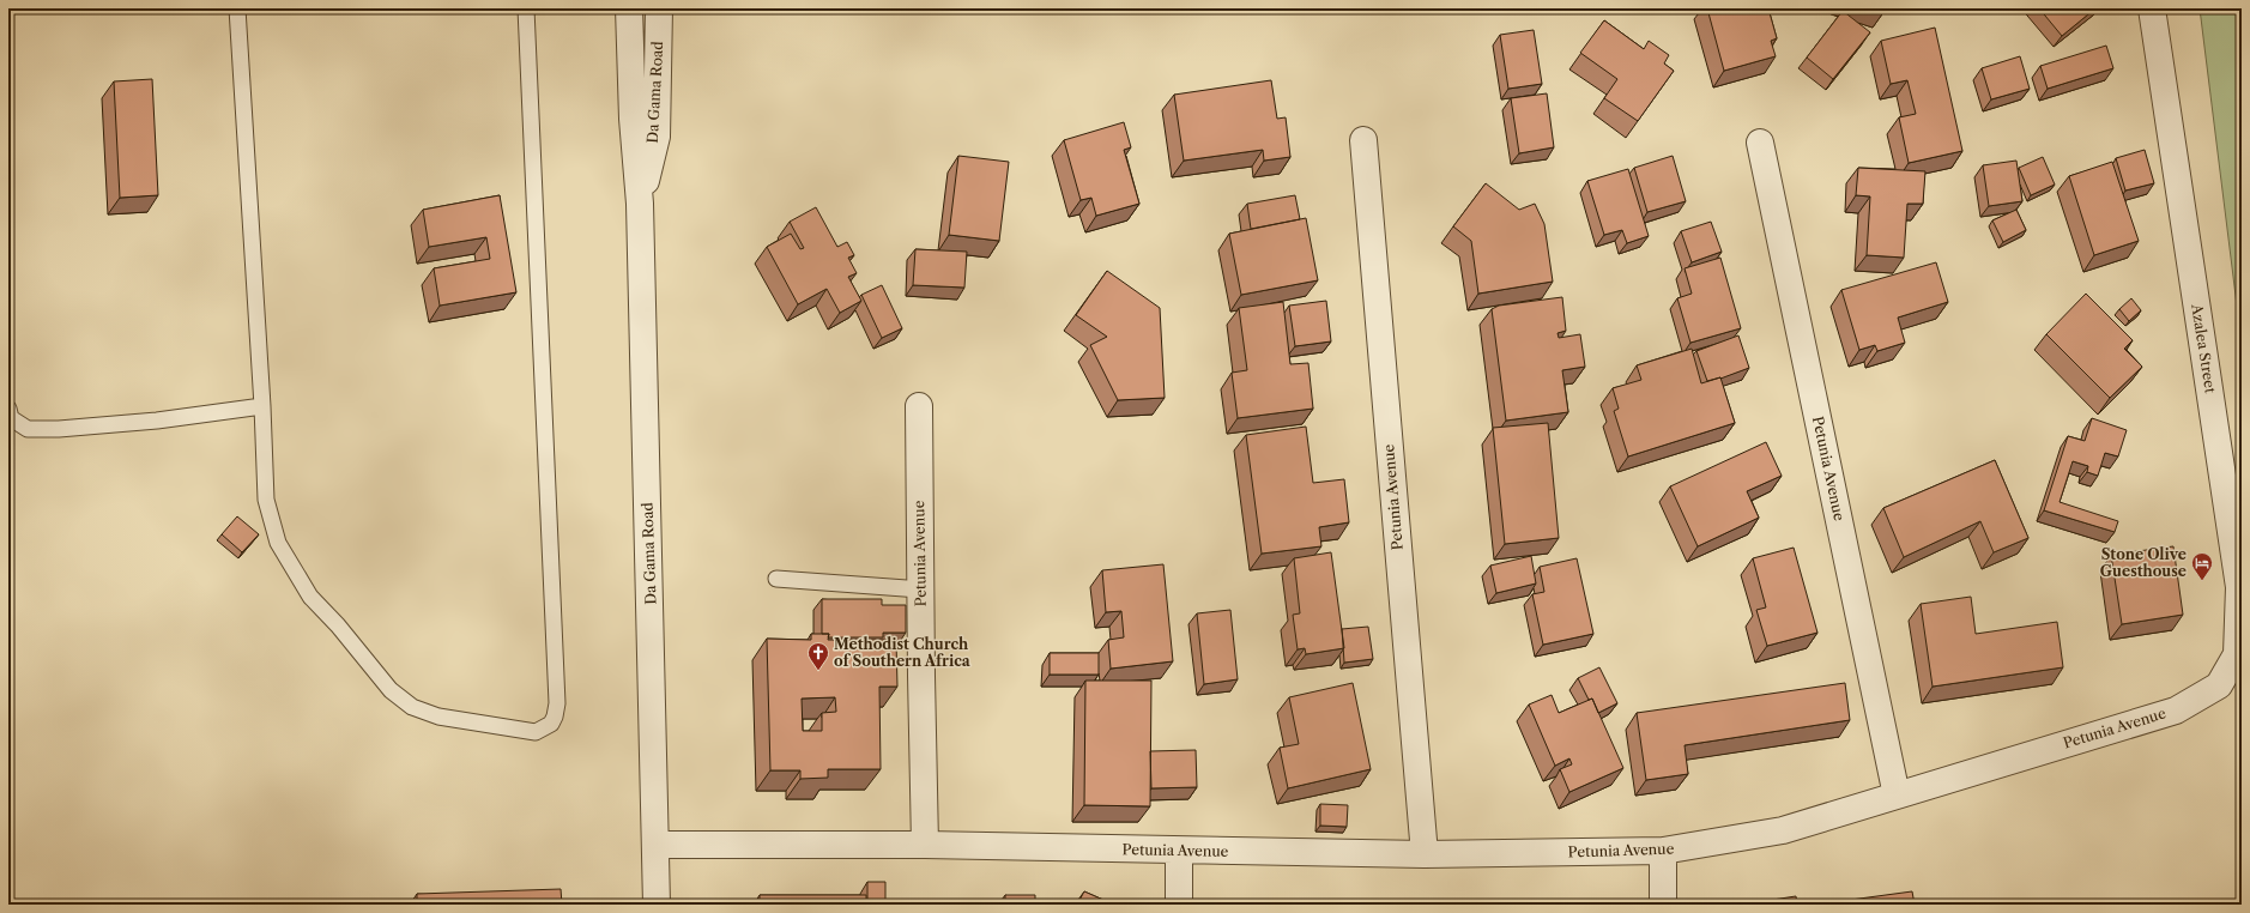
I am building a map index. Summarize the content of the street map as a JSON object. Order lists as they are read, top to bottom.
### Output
{
  "streets": {
    "street": ["Da Gama Road", "Azalea Street", "Petunia Avenue"]
  },
  "crossings": [
    ["Da Gama Road", "Petunia Avenue"],
    ["Azalea Street", "Petunia Avenue"]
  ],
  "places": {
    "hotel": ["Stone Olive Guesthouse"],
    "church": ["Methodist Church of Southern Africa"]
  }
}
